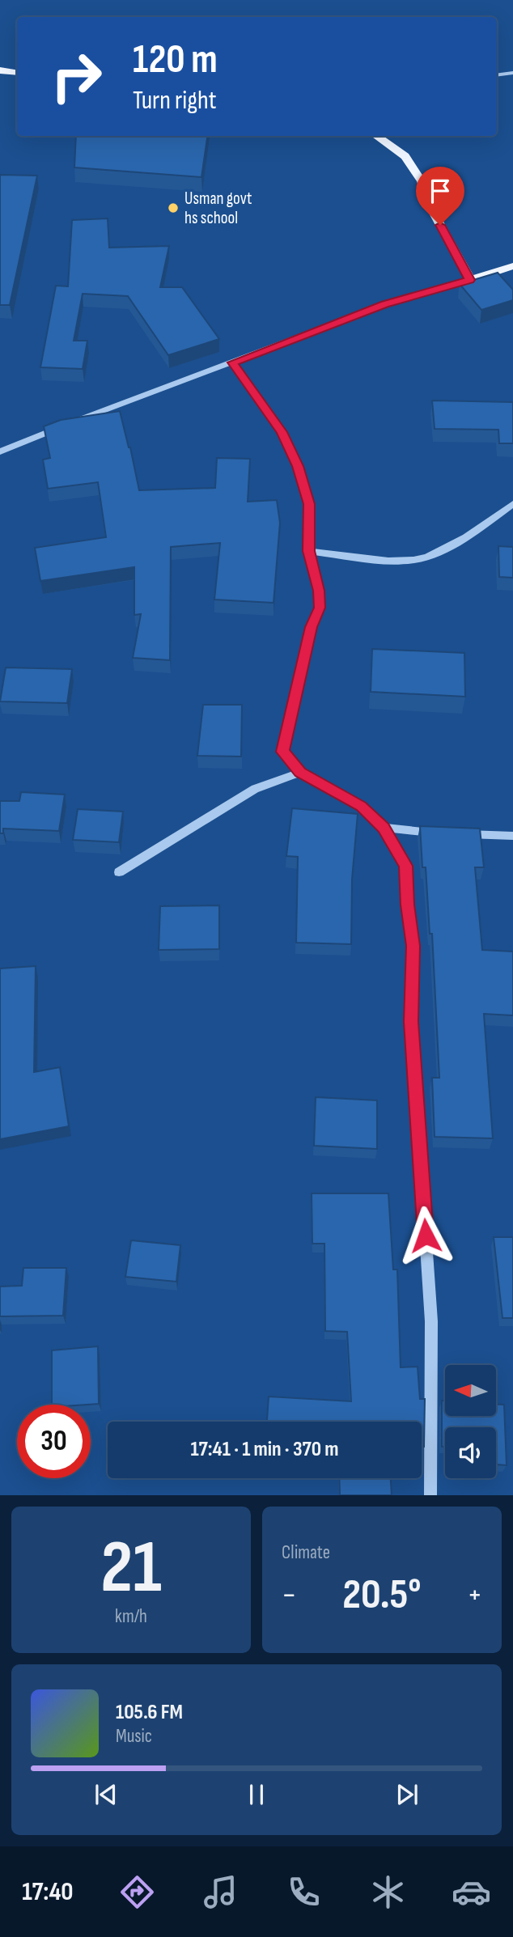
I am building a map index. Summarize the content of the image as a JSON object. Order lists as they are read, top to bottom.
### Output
{
  "places": ["Usman govt hs school"],
  "north": "left",
  "page": {
    "turn": ["120 m", "Turn right"],
    "limit": "30",
    "trip": "17:41 · 1 min · 370 m",
    "tile": [
      ["21", "km/h"],
      "Climate"
    ],
    "heat": ["−", "20.5°", "+"],
    "song": ["105.6 FM", "Music"],
    "tabs": "17:40"
  }
}
